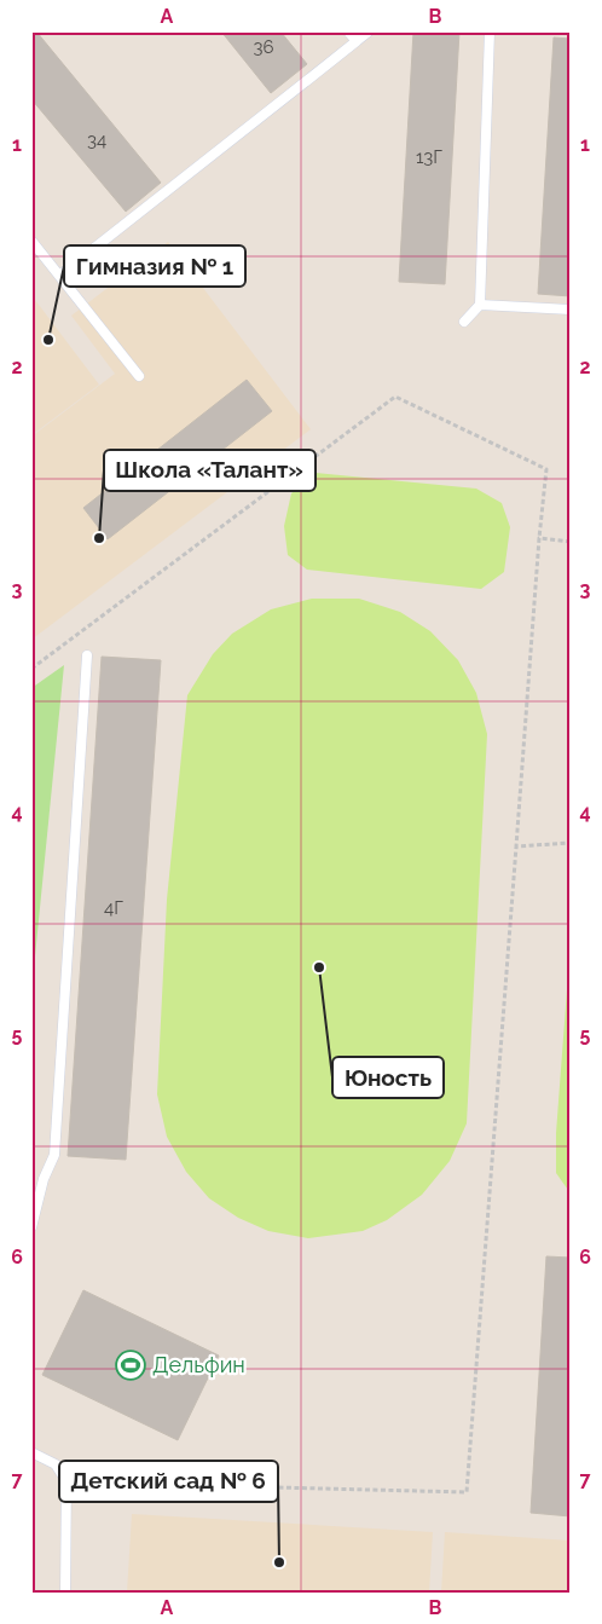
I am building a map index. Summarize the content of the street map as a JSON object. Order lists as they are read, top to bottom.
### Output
{
  "places": {
    "other": [
      "Гимназия № 1",
      "Школа «Талант»",
      "Юность",
      "Детский сад № 6"
    ],
    "sports": ["Дельфин"]
  },
  "house_numbers": [
    "36",
    "34",
    "13Г",
    "4Г"
  ],
  "grid": {
    "columns": ["A", "B"],
    "rows": [
      "1",
      "2",
      "3",
      "4",
      "5",
      "6",
      "7"
    ]
  }
}
